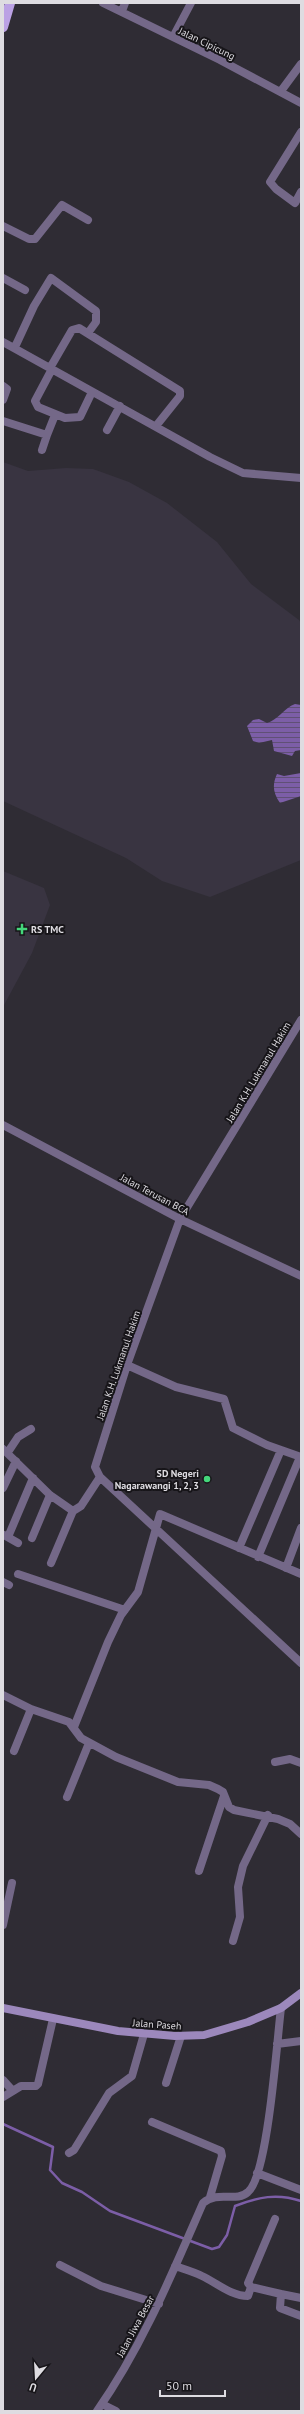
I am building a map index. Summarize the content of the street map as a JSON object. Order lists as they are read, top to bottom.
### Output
{
  "streets": {
    "street": [
      "Jalan Cipicung",
      "Jalan K.H. Lukmanul Hakim",
      "Jalan Terusan BCA",
      "Jalan Paseh",
      "Jalan Jiwa Besar"
    ]
  },
  "crossings": [
    ["Jalan K.H. Lukmanul Hakim", "Jalan Terusan BCA"]
  ],
  "places": {
    "health": ["RS TMC"],
    "other": ["SD Negeri Nagarawangi 1, 2, 3"]
  },
  "scale_bar": "50 m",
  "north": "bottom"
}
